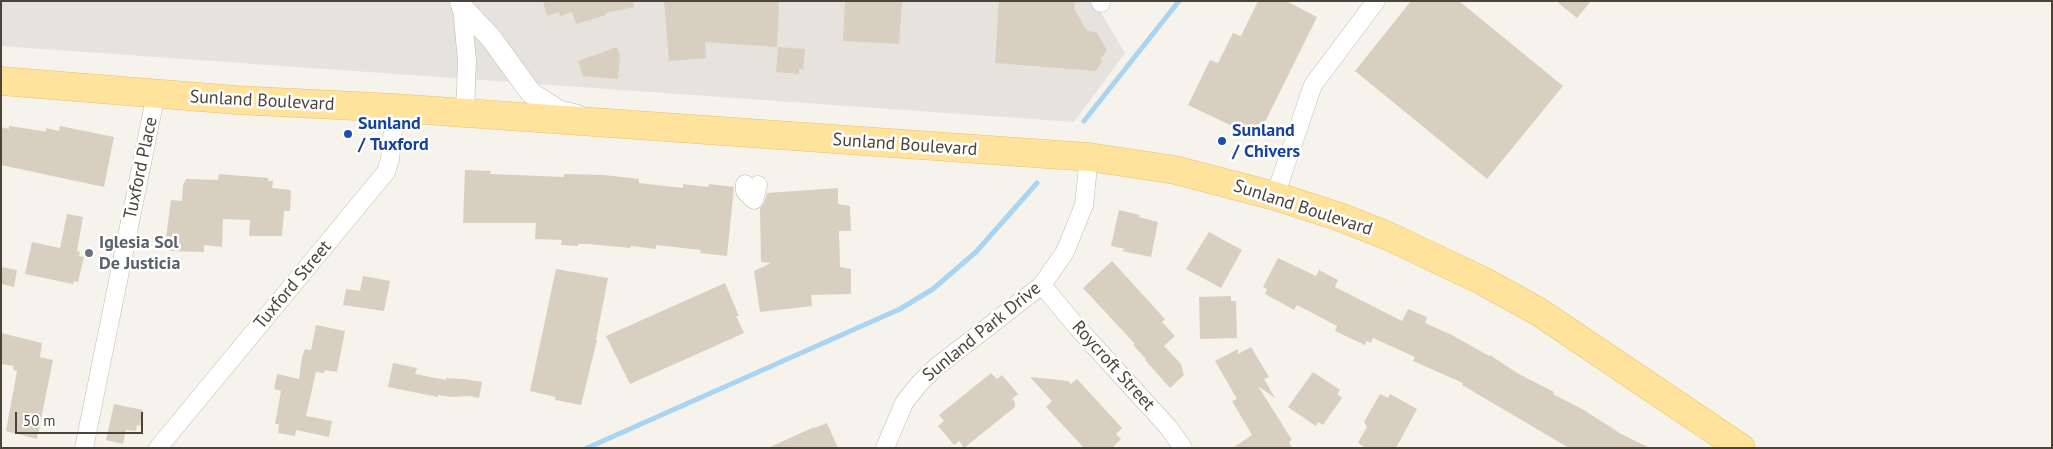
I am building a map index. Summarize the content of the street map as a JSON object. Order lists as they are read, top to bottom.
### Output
{
  "streets": {
    "main road": ["Sunland Boulevard"],
    "street": [
      "Tuxford Place",
      "Tuxford Street",
      "Sunland Park Drive",
      "Roycroft Street"
    ]
  },
  "crossings": [
    ["Sunland Boulevard", "Tuxford Place"],
    ["Sunland Boulevard", "Tuxford Street"],
    ["Sunland Boulevard", "Sunland Park Drive"],
    ["Sunland Park Drive", "Roycroft Street"]
  ],
  "places": ["Sunland / Tuxford", "Sunland / Chivers", "Iglesia Sol De Justicia"],
  "scale_bar": "50 m"
}
